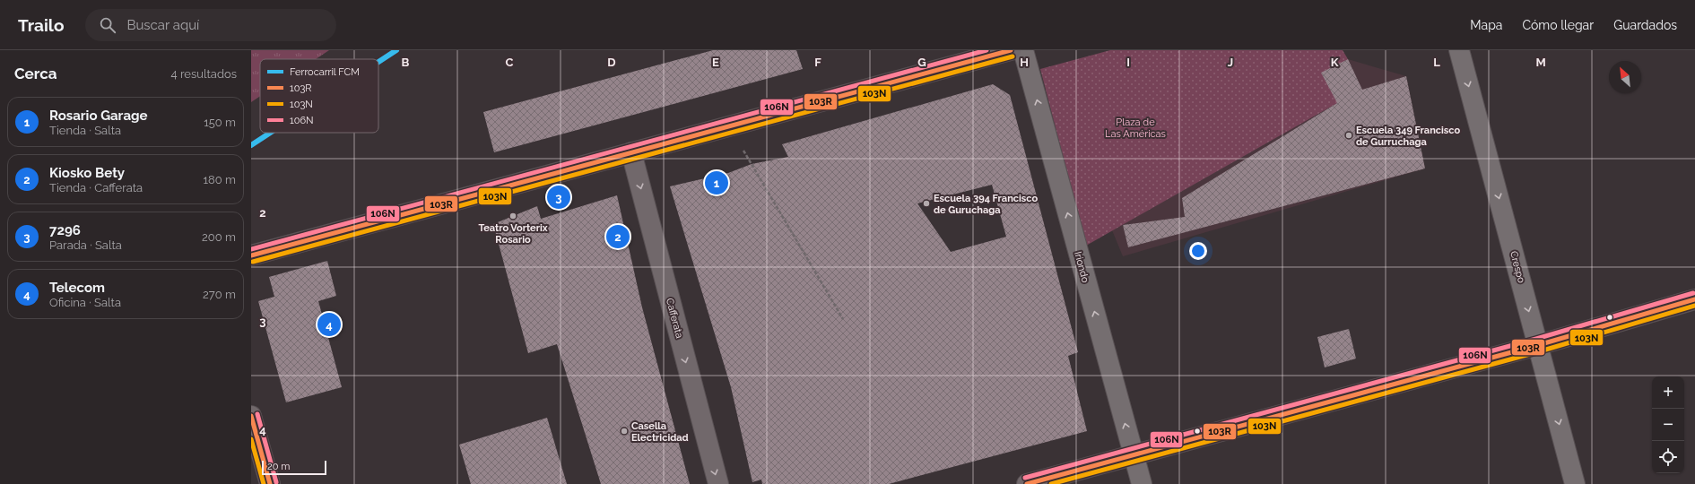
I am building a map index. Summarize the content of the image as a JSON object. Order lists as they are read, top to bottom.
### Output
{
  "streets": {
    "main road": ["Cafferata"],
    "street": ["Iriondo", "Crespo"]
  },
  "one_way": ["Iriondo", "Crespo", "Cafferata"],
  "parks": ["Plaza de Las Américas"],
  "places": [
    "Escuela 349 Francisco de Gurruchaga",
    "Escuela 394 Francisco de Guruchaga",
    "Teatro Vorterix Rosario",
    "Casella Electricidad"
  ],
  "lines": [
    "rail line FCM",
    "transit line 103R",
    "transit line 106N",
    "transit line 103N"
  ],
  "legend": [
    "Ferrocarril FCM",
    "103R",
    "103N",
    "106N"
  ],
  "scale_bar": "20 m",
  "north": "top left",
  "page": {
    "header": "Trailo",
    "search": "Buscar aquí",
    "nav": ["Mapa", "Cómo llegar", "Guardados"],
    "heading": ["Cerca", "4 resultados"],
    "list": [
      {
        "mark": "1",
        "name": "Rosario Garage",
        "note": "Tienda · Salta",
        "value": "150 m"
      },
      {
        "mark": "2",
        "name": "Kiosko Bety",
        "note": "Tienda · Cafferata",
        "value": "180 m"
      },
      {
        "mark": "3",
        "name": "7296",
        "note": "Parada · Salta",
        "value": "200 m"
      },
      {
        "mark": "4",
        "name": "Telecom",
        "note": "Oficina · Salta",
        "value": "270 m"
      }
    ],
    "pins": [
      "1",
      "3",
      "2",
      "4"
    ],
    "map_buttons": ["+", "−"],
    "scale": "20 m"
  },
  "grid": {
    "columns": [
      "B",
      "C",
      "D",
      "E",
      "F",
      "G",
      "H",
      "I",
      "J",
      "K",
      "L",
      "M"
    ],
    "rows": ["2", "3", "4"]
  }
}
